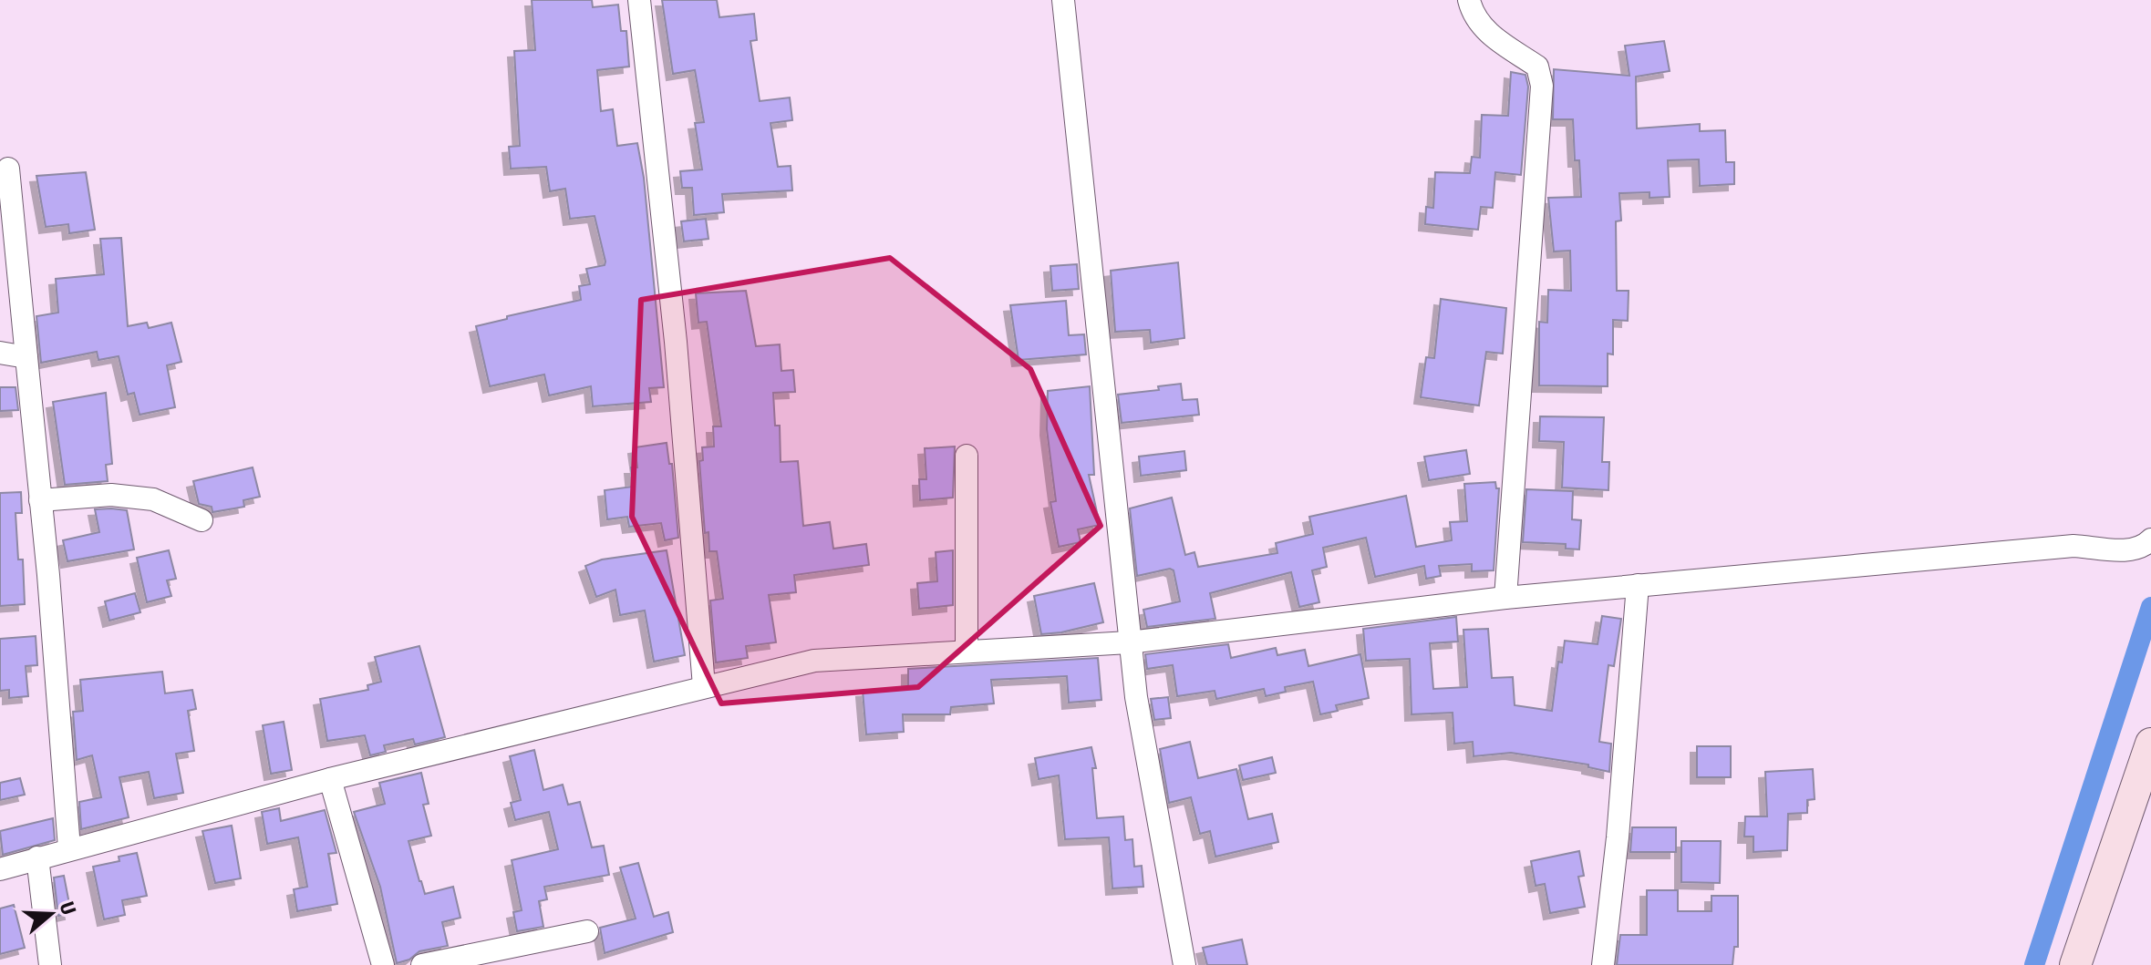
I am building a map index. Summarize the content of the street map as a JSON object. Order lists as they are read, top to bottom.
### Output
{
  "north": "right"
}
